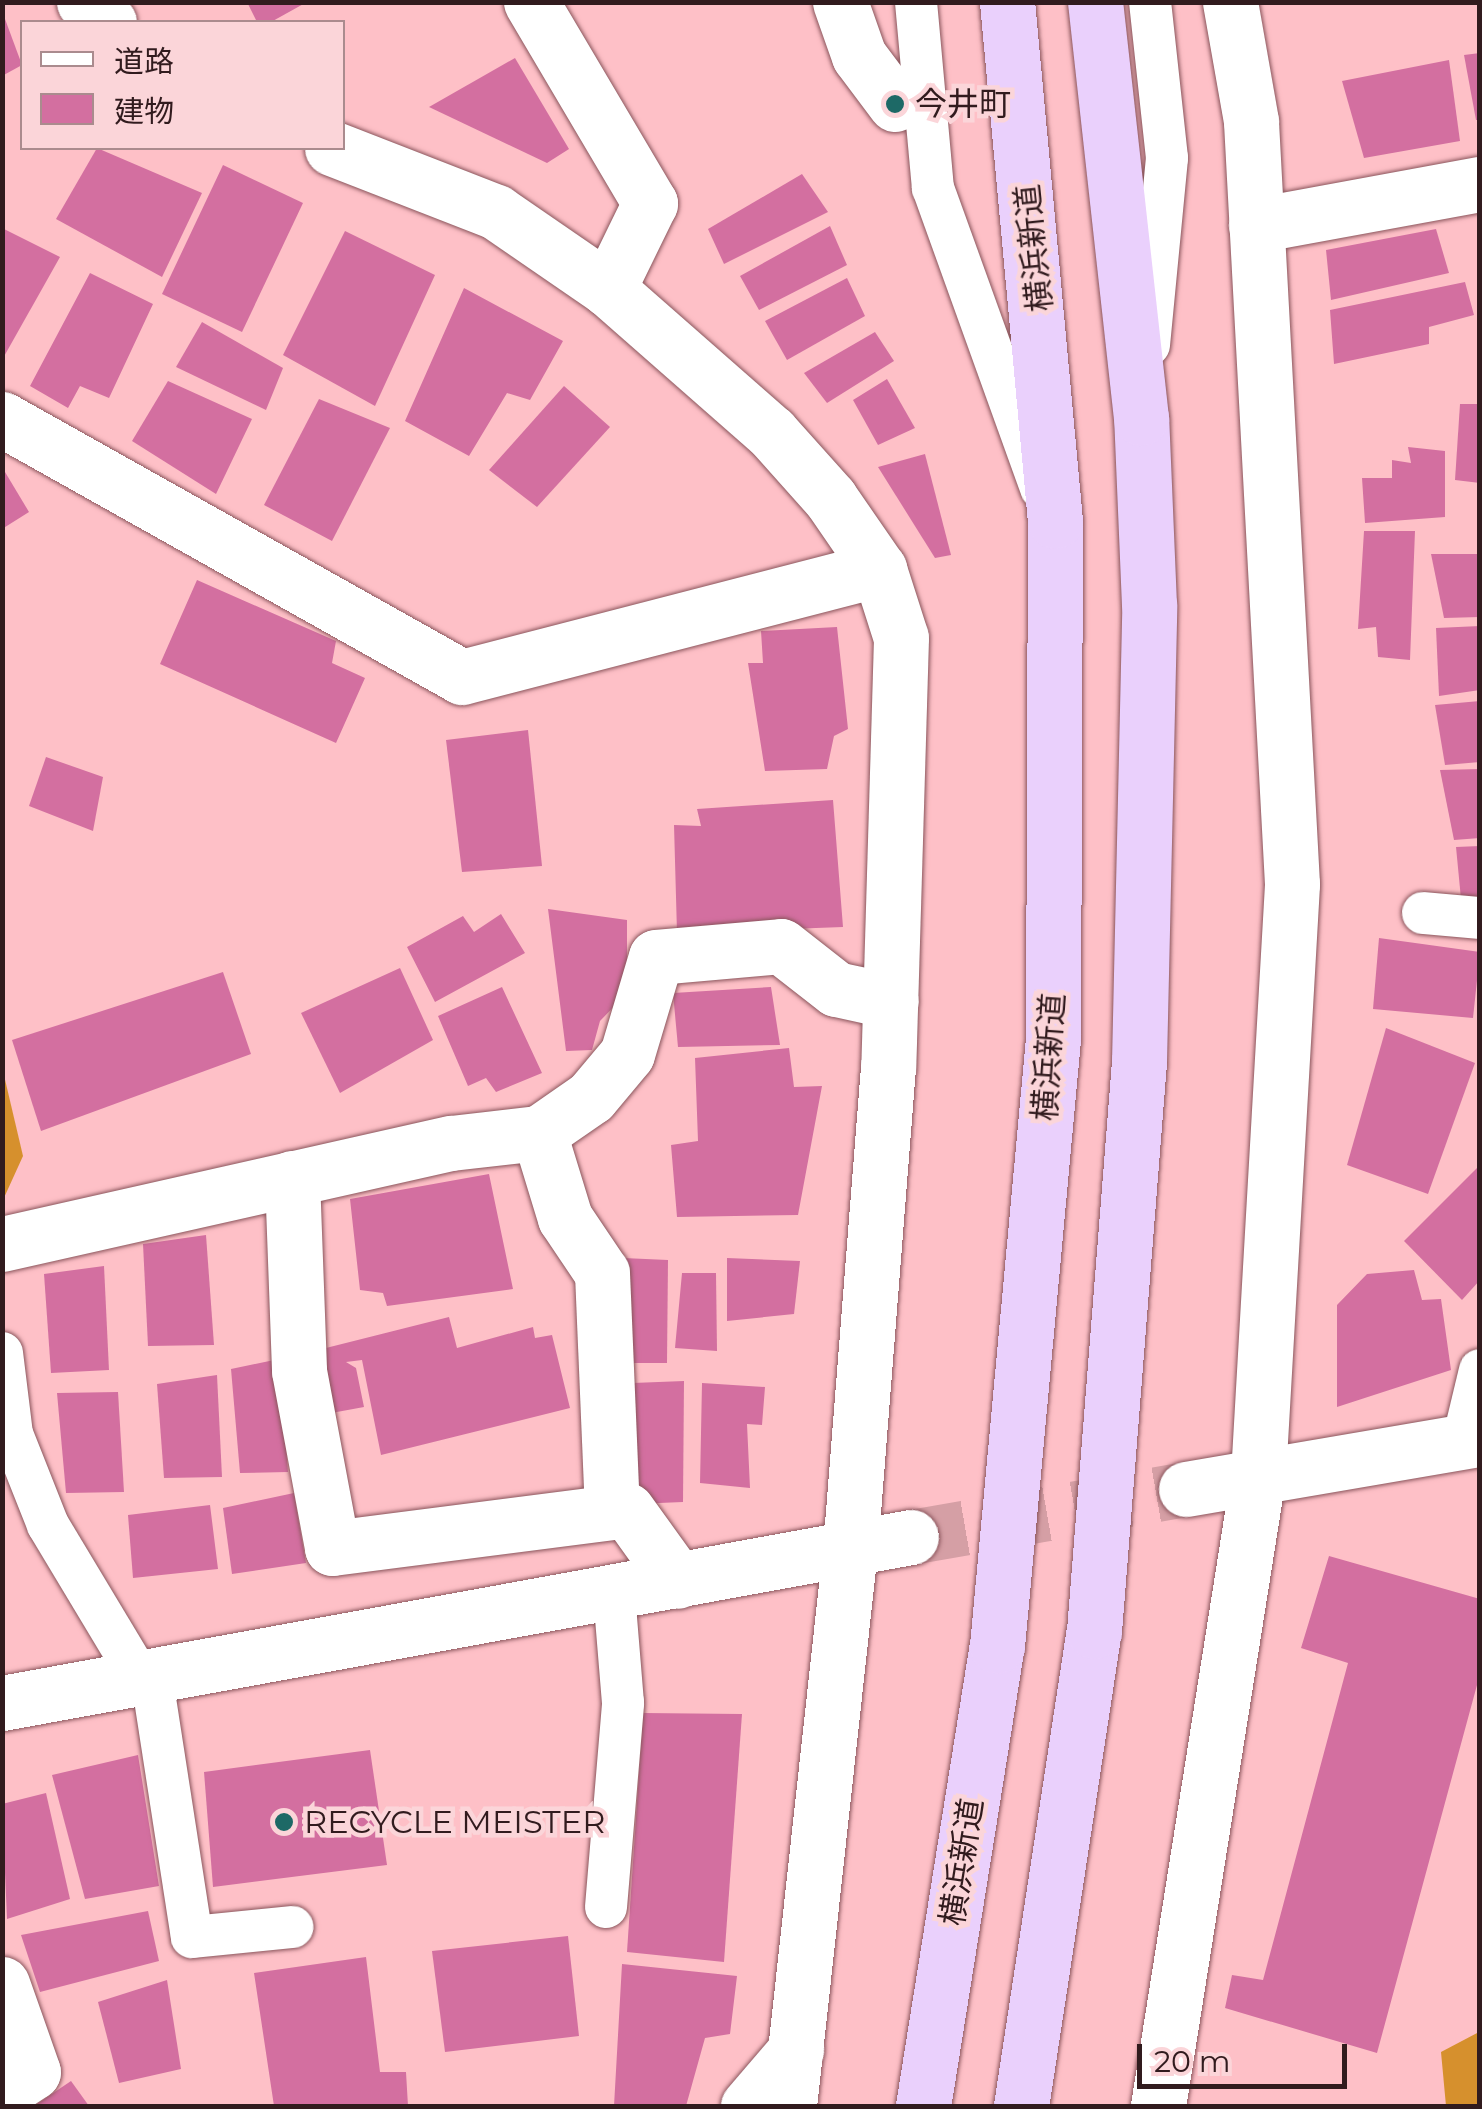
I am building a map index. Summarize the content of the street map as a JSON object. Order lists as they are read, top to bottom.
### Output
{
  "streets": {
    "highway": ["横浜新道"]
  },
  "places": ["今井町", "RECYCLE MEISTER"],
  "legend": ["道路", "建物"],
  "scale_bar": "20 m"
}
